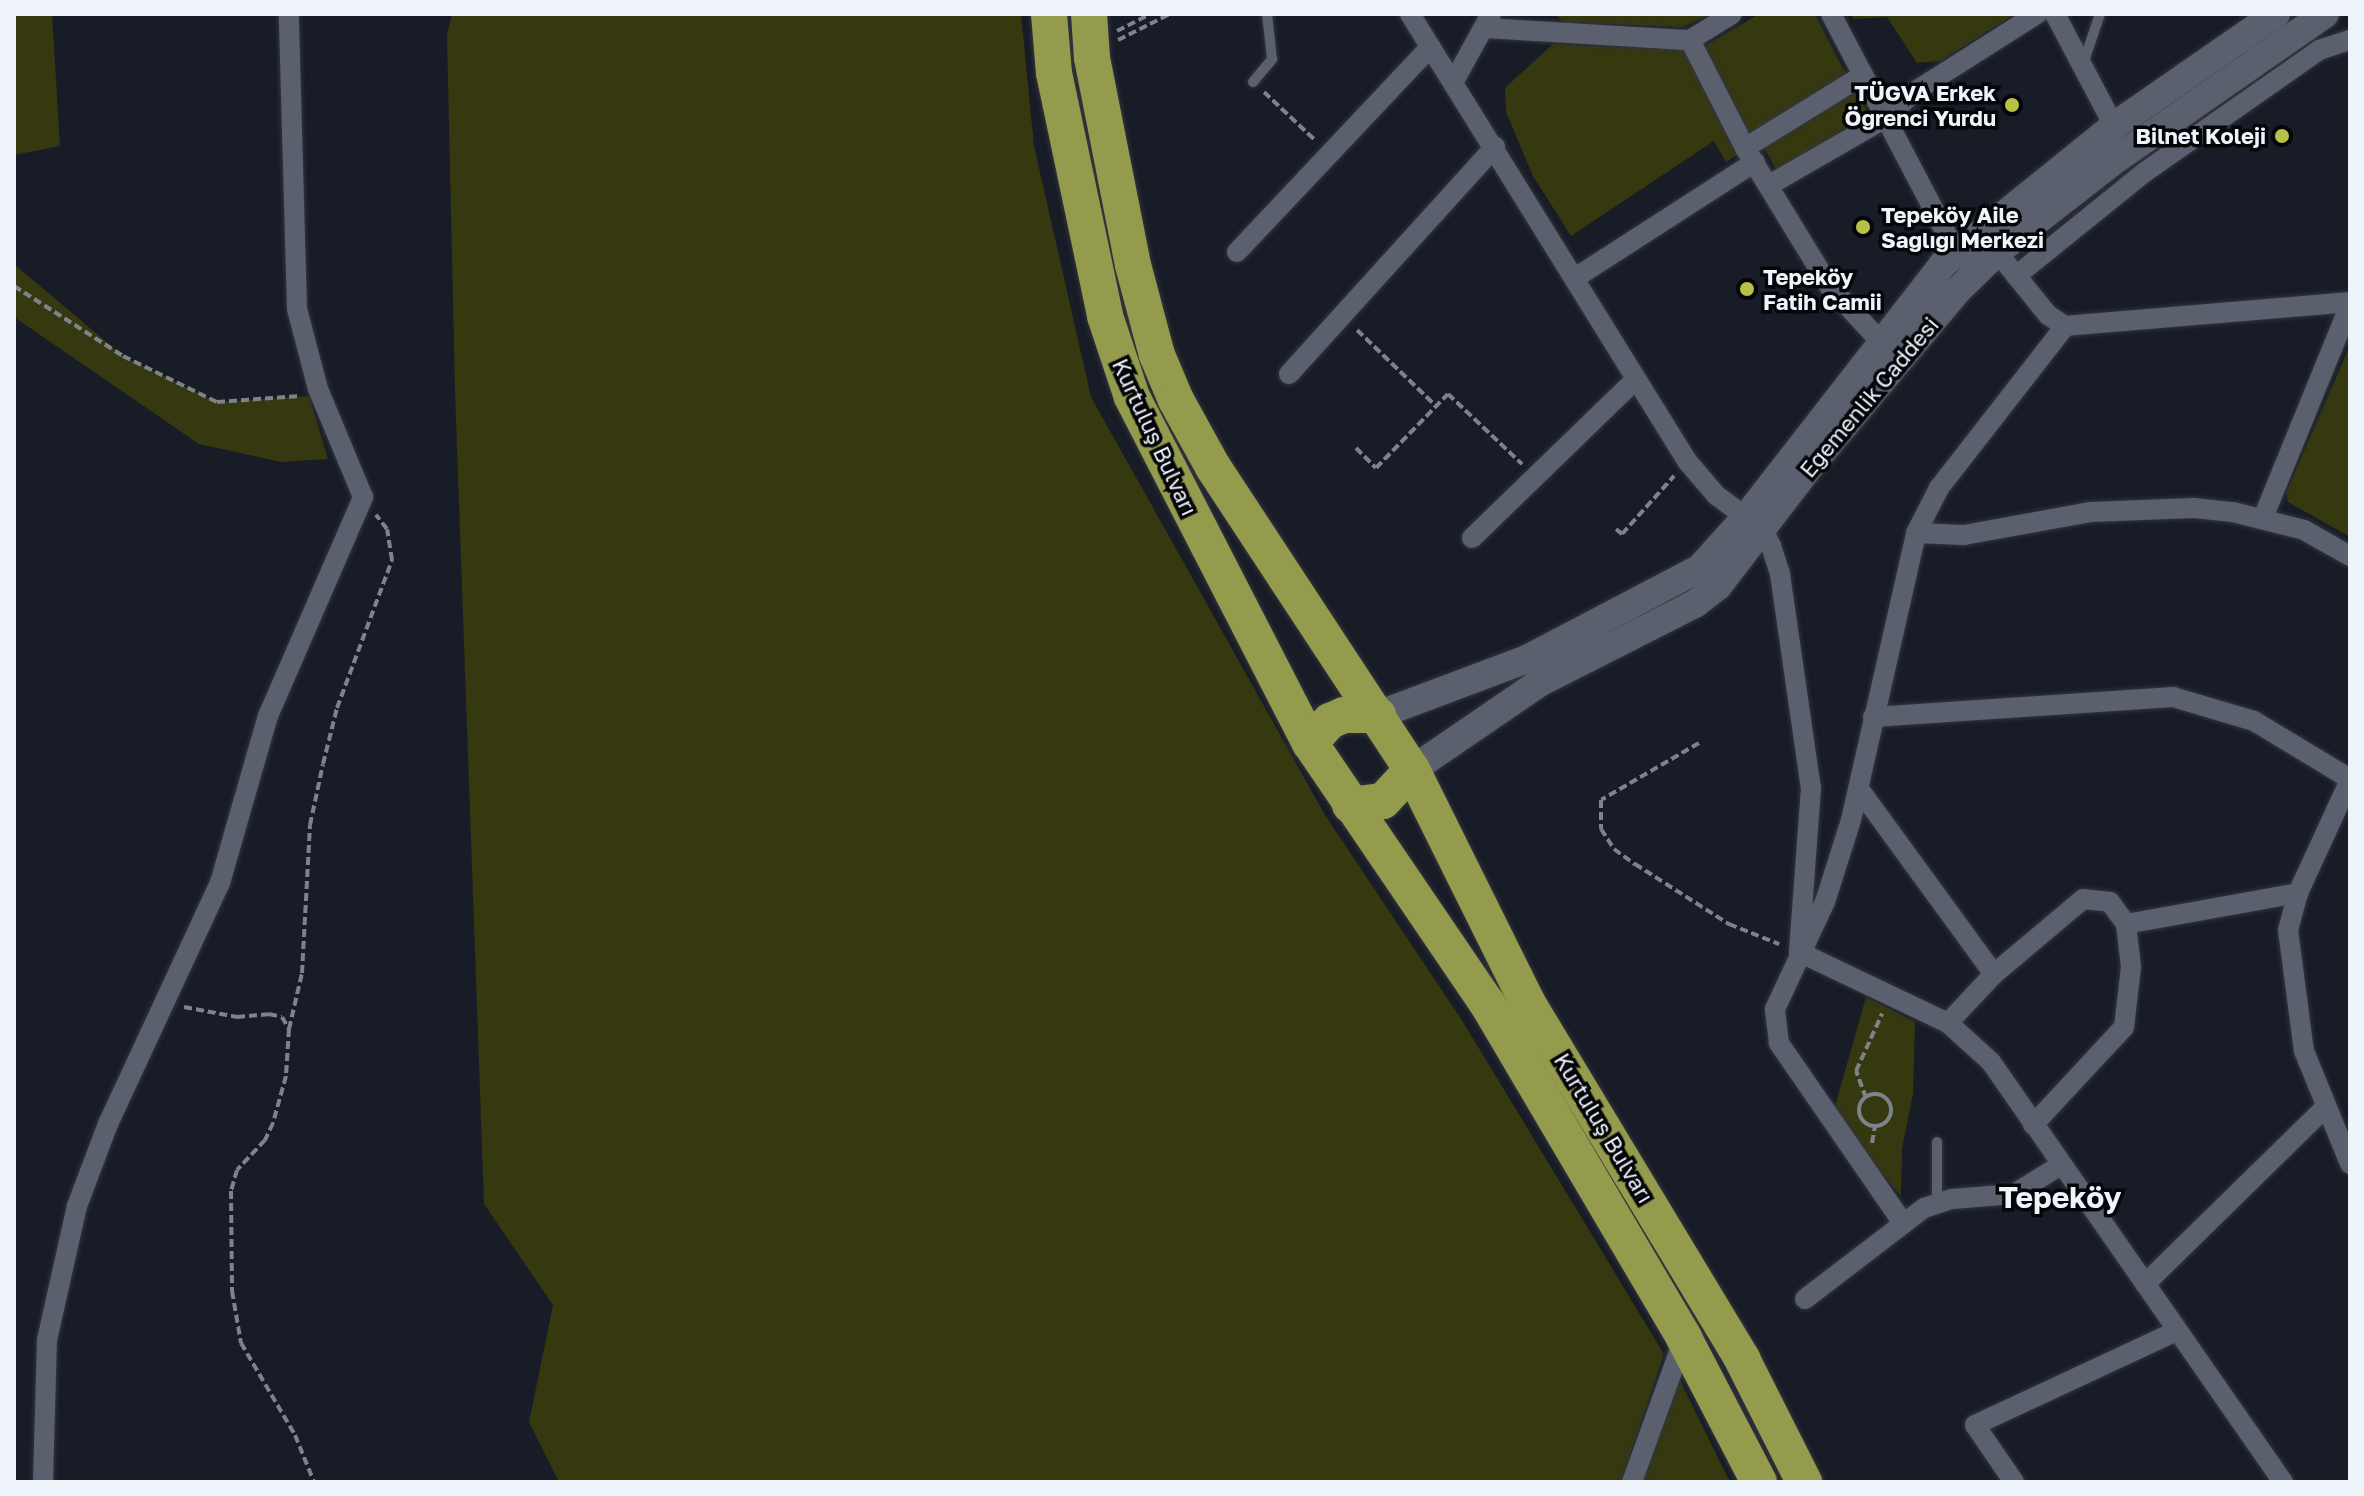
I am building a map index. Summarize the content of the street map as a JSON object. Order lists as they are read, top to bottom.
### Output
{
  "streets": {
    "highway": ["Kurtuluş Bulvarı"],
    "main road": ["Egemenlik Caddesi"]
  },
  "crossings": [
    ["Egemenlik Caddesi", "Kurtuluş Bulvarı"]
  ],
  "districts": ["Tepeköy"],
  "places": [
    "TÜGVA Erkek Öğrenci Yurdu",
    "Bilnet Koleji",
    "Tepeköy Aile Sağlığı Merkezi",
    "Tepeköy Fatih Camii"
  ]
}
